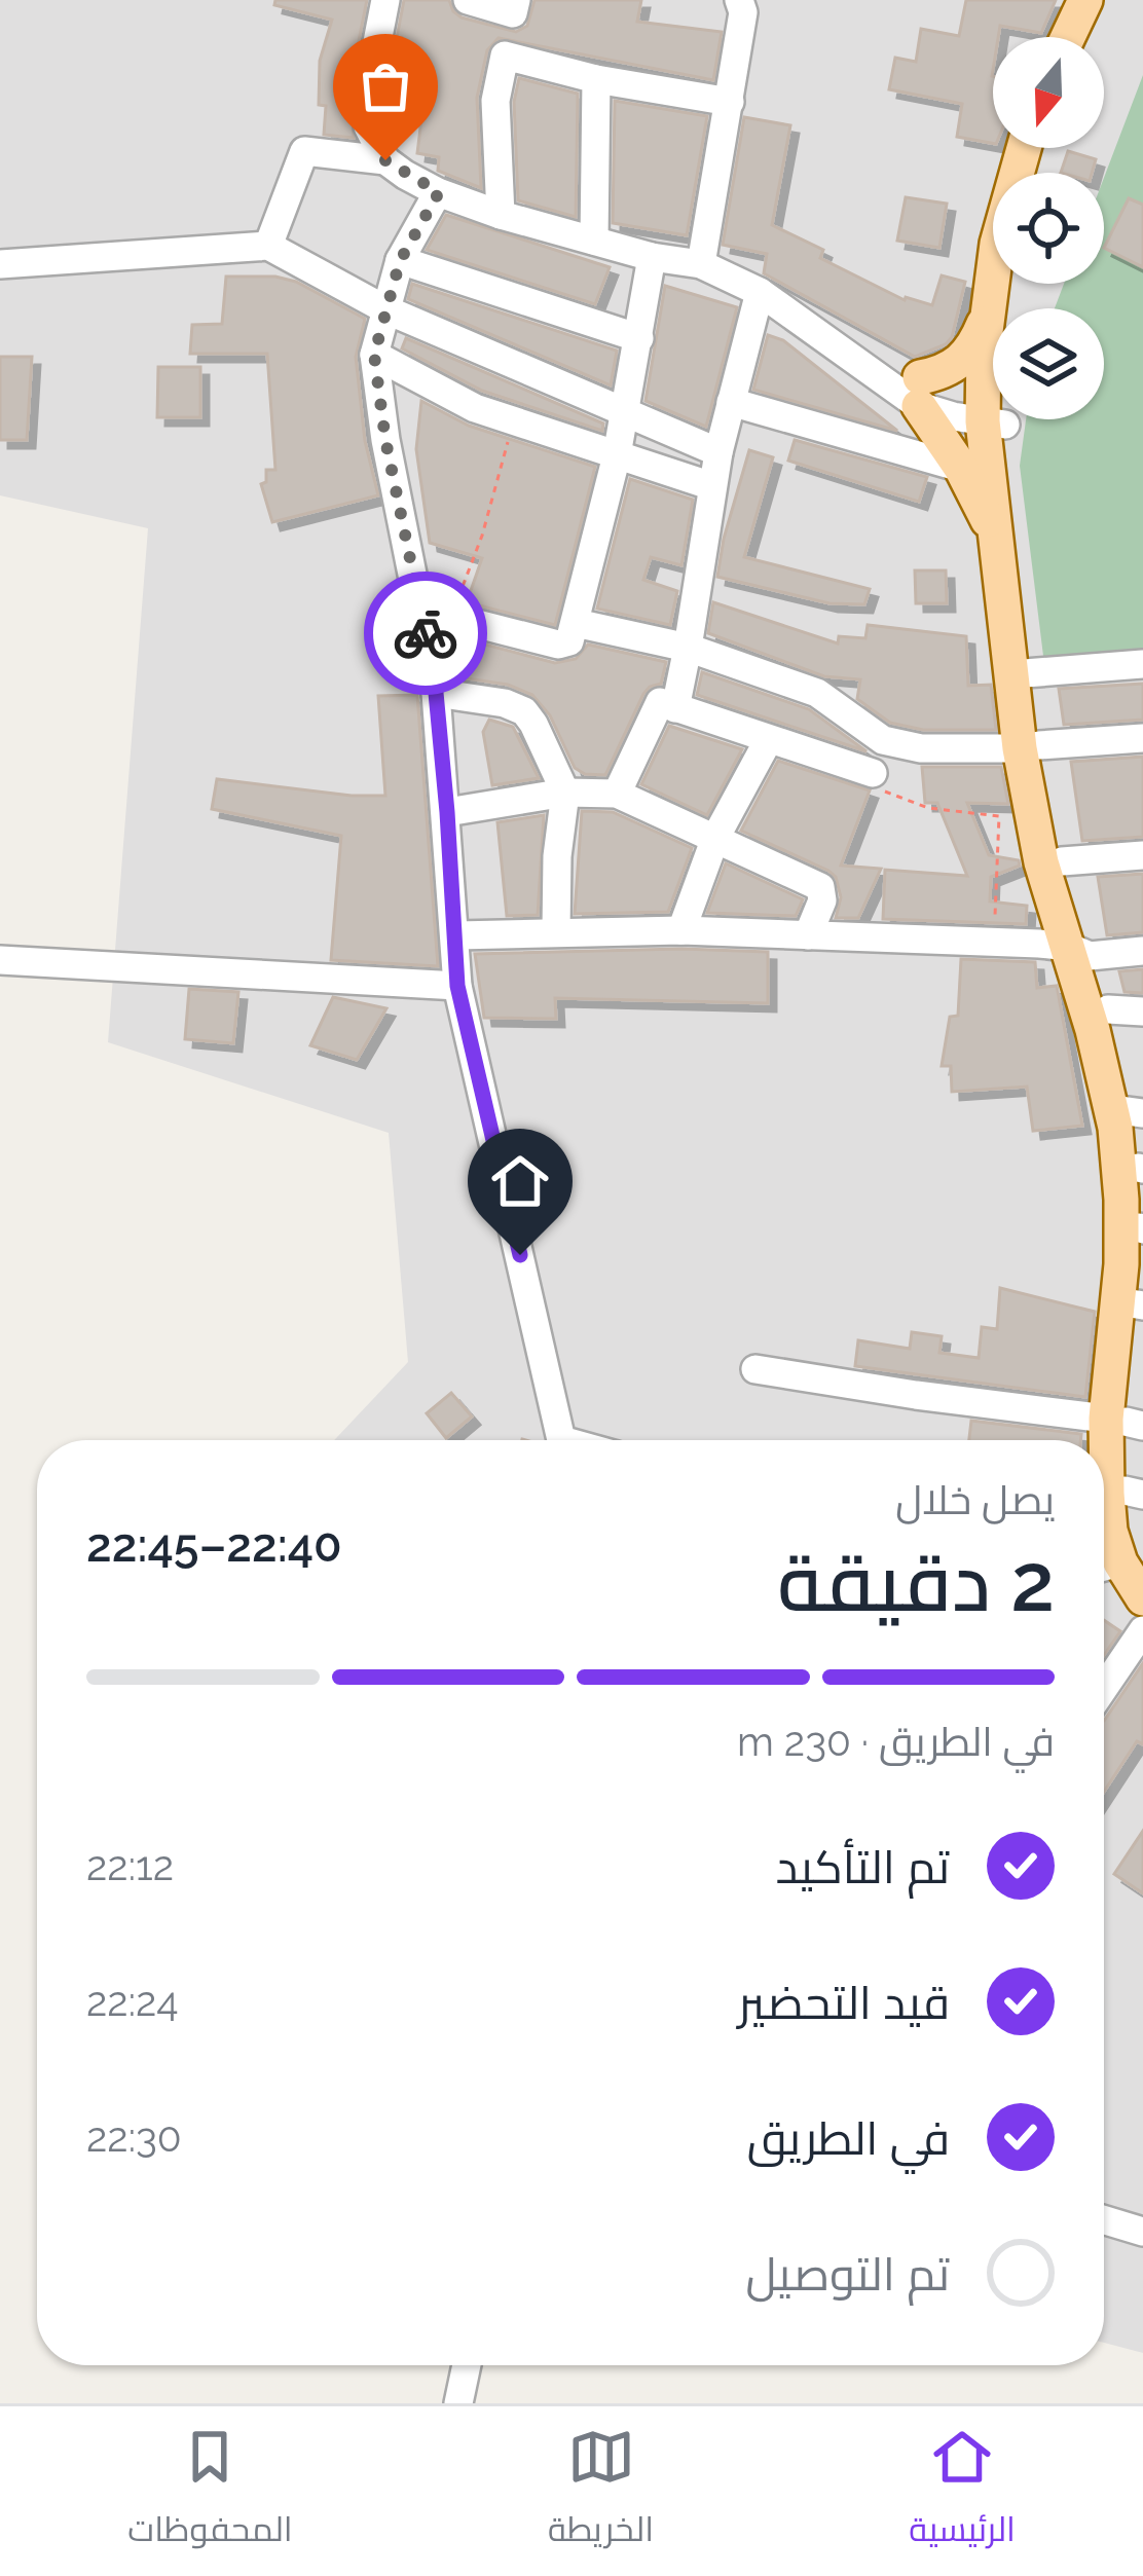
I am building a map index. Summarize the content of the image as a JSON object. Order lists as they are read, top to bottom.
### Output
{
  "north": "bottom",
  "page": {
    "heading": ["2 دقيقة", "يصل خلال", "22:40–22:45"],
    "bar": "في الطريق · 230 m",
    "list": [
      ["تم التأكيد", "22:12"],
      ["قيد التحضير", "22:24"],
      ["في الطريق", "22:30"],
      "تم التوصيل"
    ],
    "tabs": ["الرئيسية", "الخريطة", "المحفوظات"]
  }
}
